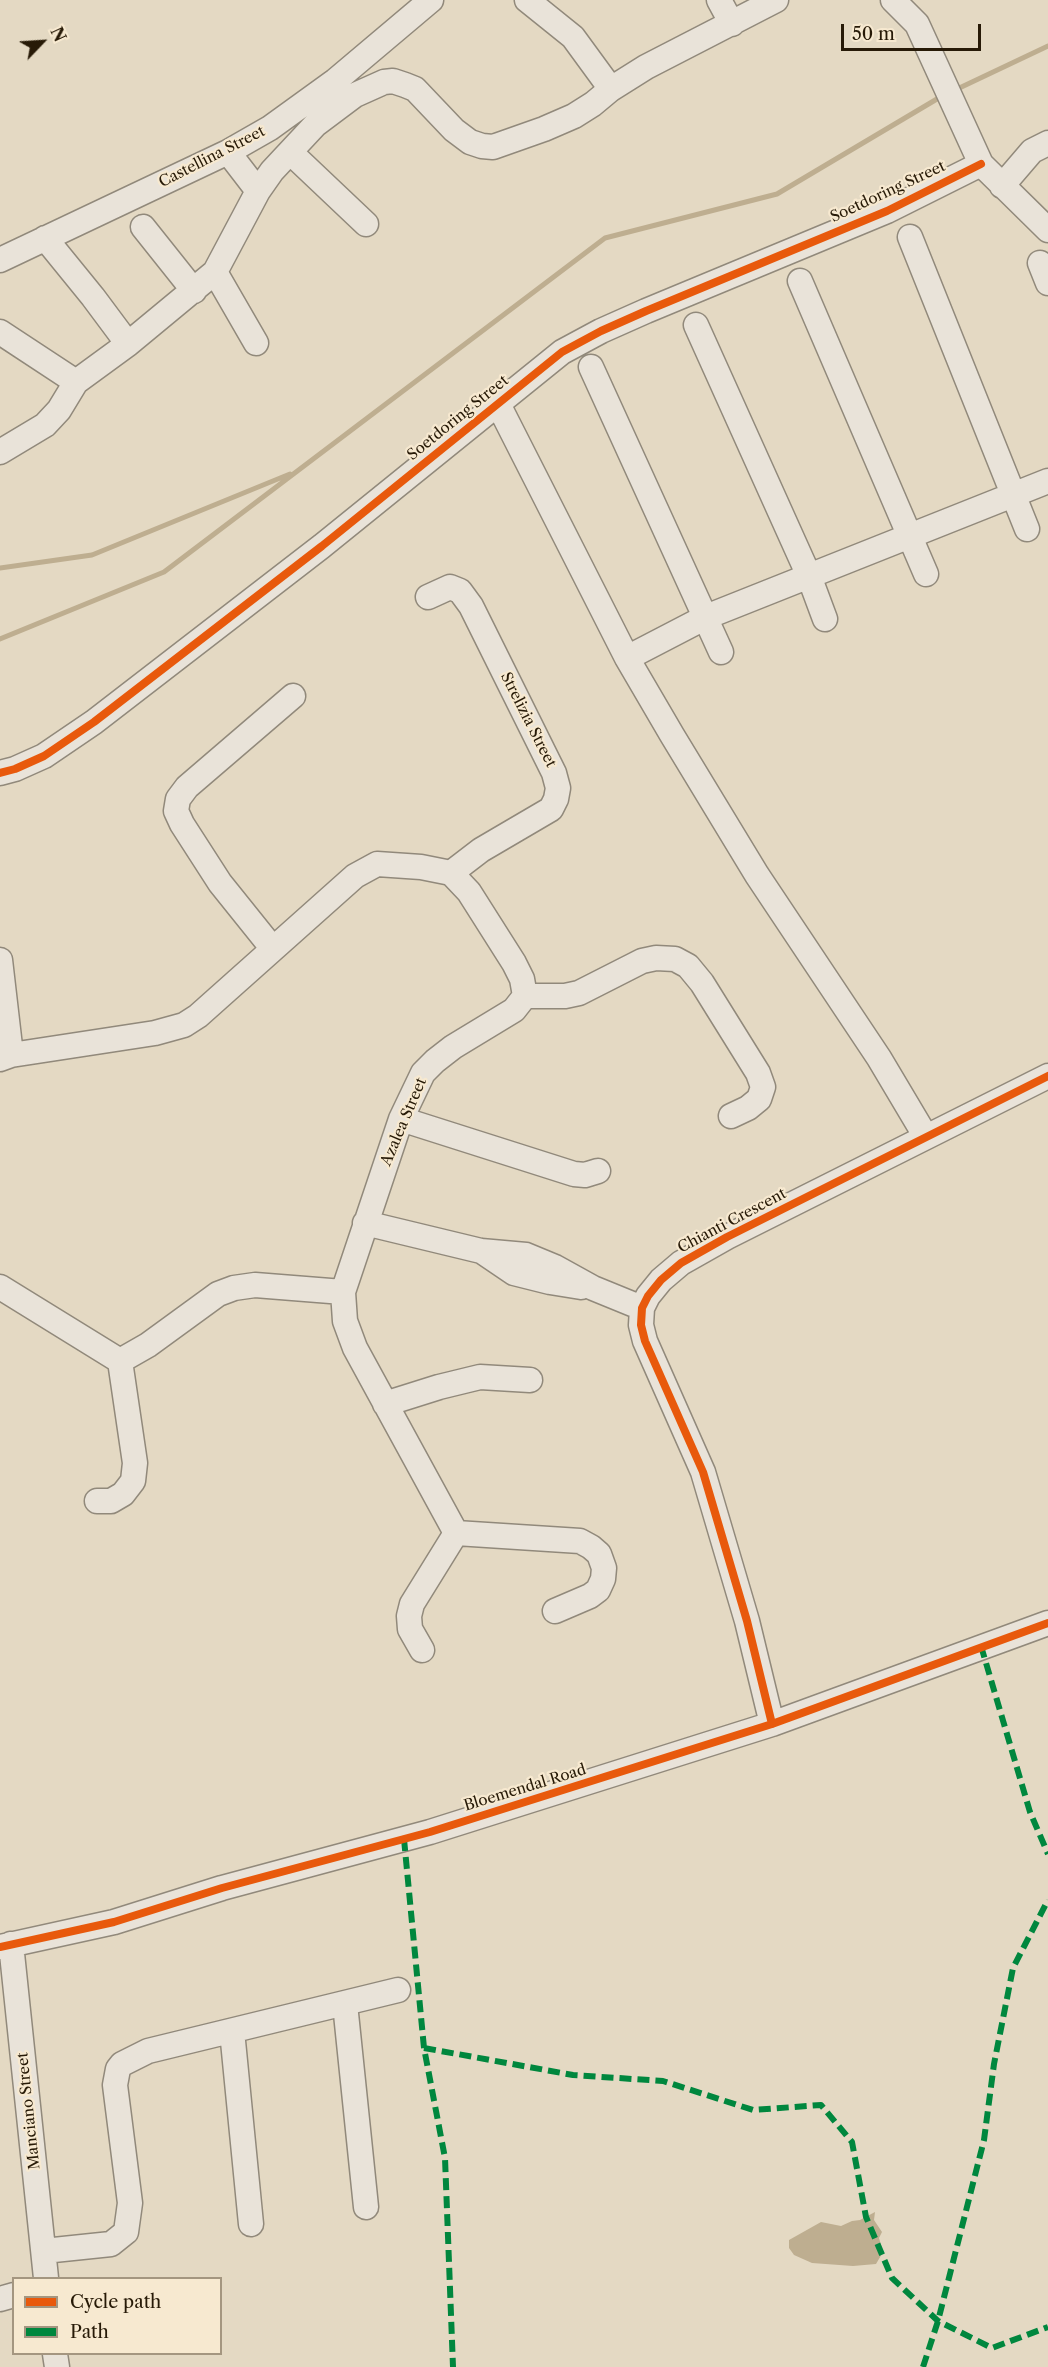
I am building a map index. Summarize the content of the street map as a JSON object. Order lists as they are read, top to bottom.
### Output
{
  "streets": {
    "street": [
      "Castellina Street",
      "Soetdoring Street",
      "Strelizia Street",
      "Azalea Street",
      "Chianti Crescent",
      "Bloemendal Road",
      "Manciano Street"
    ]
  },
  "crossings": [
    ["Bloemendal Road", "Manciano Street"]
  ],
  "legend": ["Cycle path", "Path"],
  "scale_bar": "50 m",
  "north": "top right"
}
